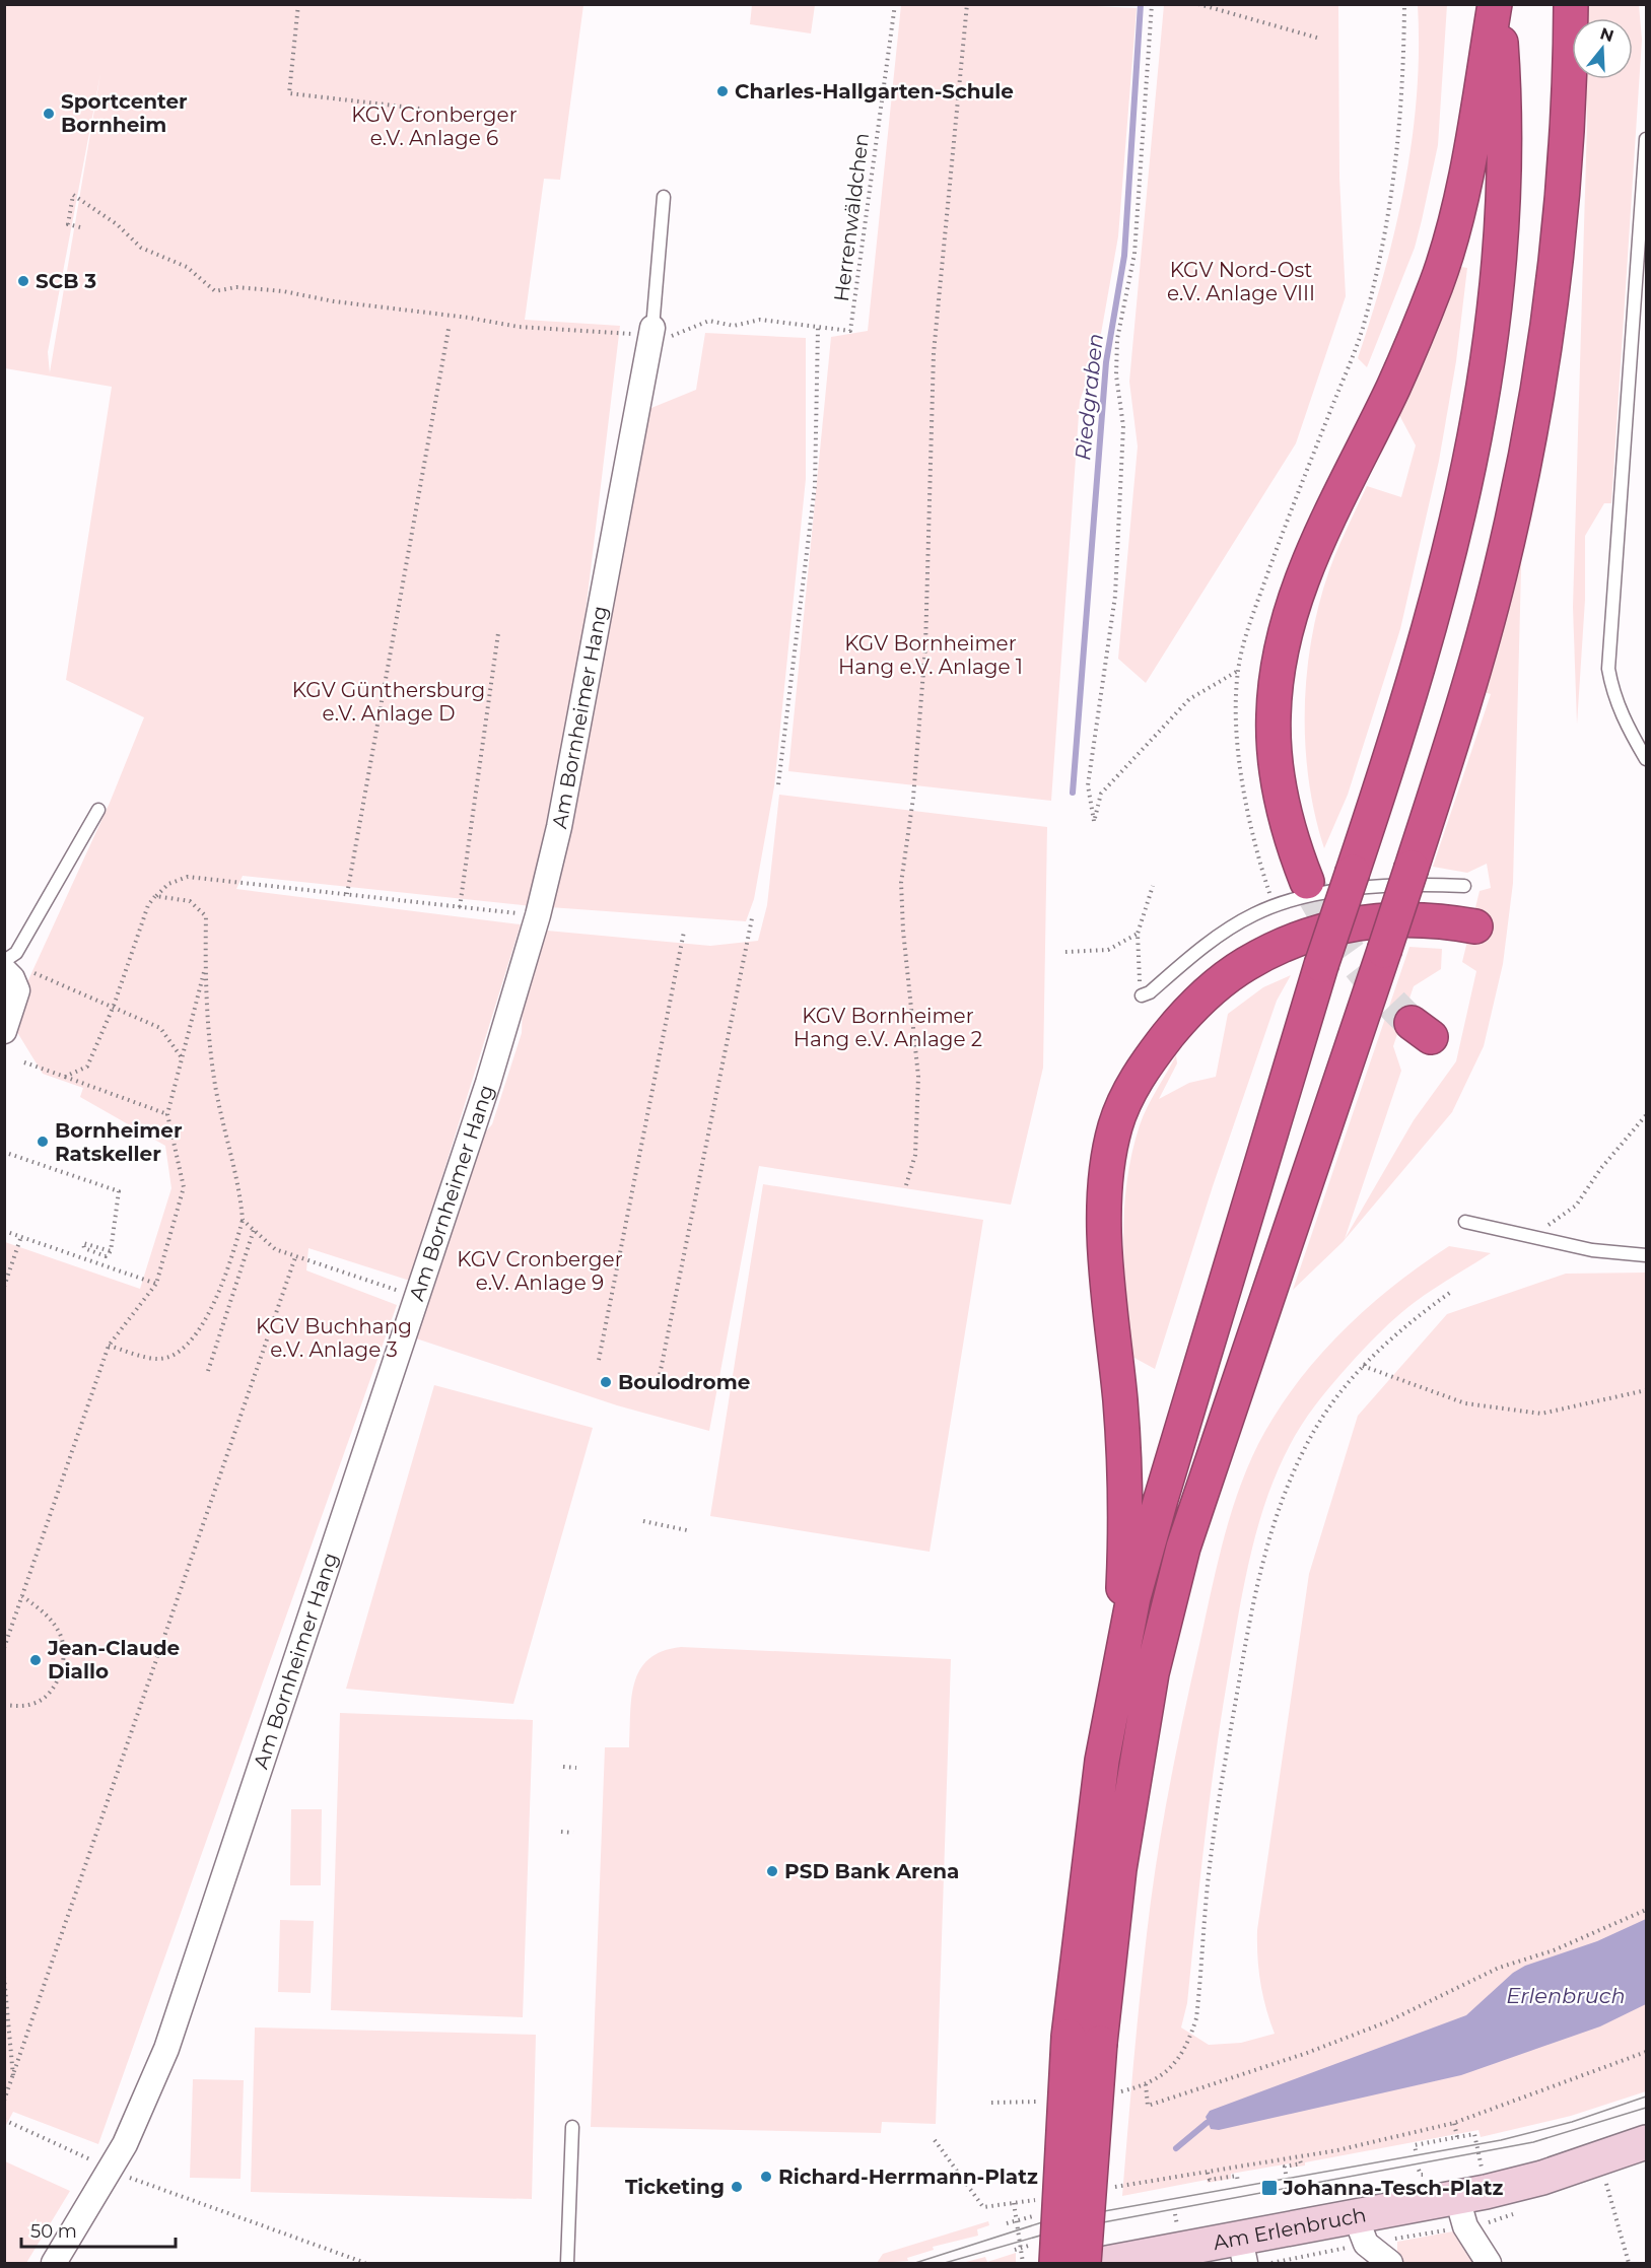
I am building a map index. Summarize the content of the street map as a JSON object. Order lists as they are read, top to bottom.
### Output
{
  "streets": {
    "main road": ["Am Erlenbruch"],
    "street": ["Am Bornheimer Hang"],
    "path": ["Herrenwäldchen"]
  },
  "water": ["Riedgraben", "Erlenbruch"],
  "parks": [
    "KGV Cronberger e.V. Anlage 6",
    "KGV Nord-Ost e.V. Anlage VIII",
    "KGV Bornheimer Hang e.V. Anlage 1",
    "KGV Günthersburg e.V. Anlage D",
    "KGV Bornheimer Hang e.V. Anlage 2",
    "KGV Cronberger e.V. Anlage 9",
    "KGV Buchhang e.V. Anlage 3"
  ],
  "places": {
    "other": [
      "Charles-Hallgarten-Schule",
      "Sportcenter Bornheim",
      "SCB 3",
      "Bornheimer Ratskeller",
      "Boulodrome",
      "Jean-Claude Diallo",
      "PSD Bank Arena",
      "Richard-Herrmann-Platz",
      "Ticketing"
    ],
    "transit": ["Johanna-Tesch-Platz"]
  },
  "scale_bar": "50 m",
  "north": "top"
}
